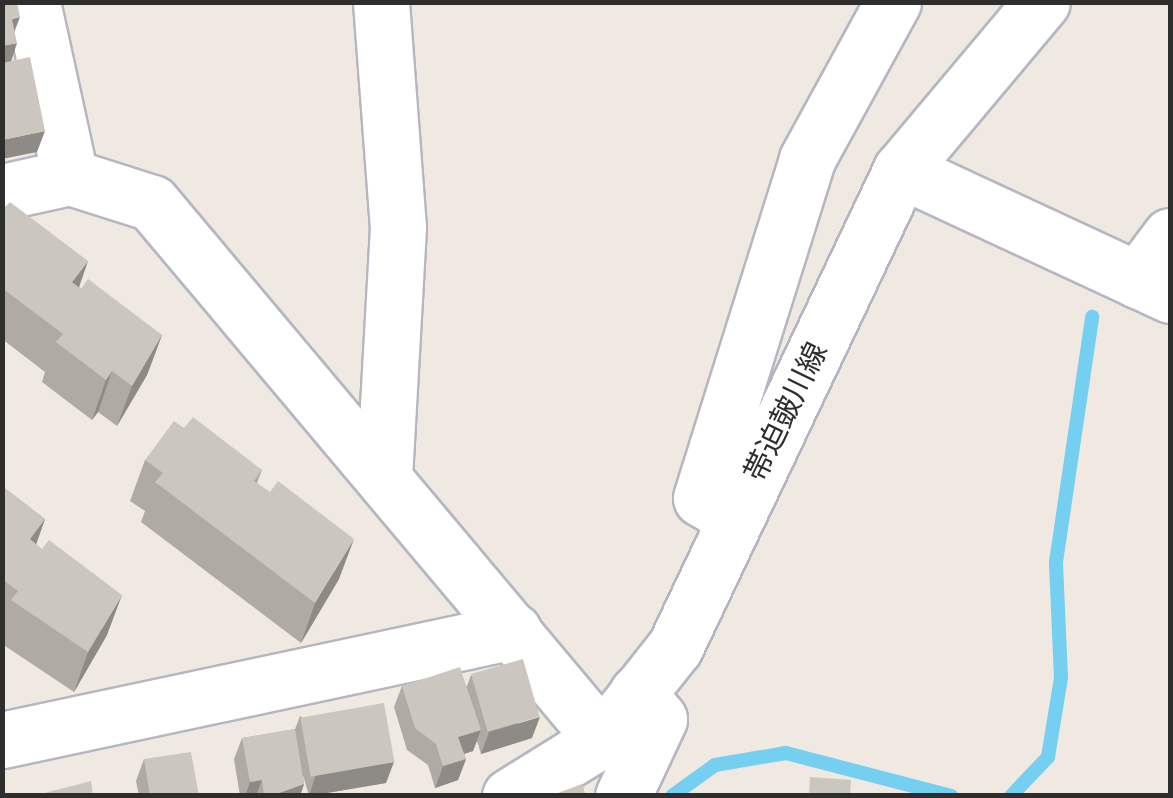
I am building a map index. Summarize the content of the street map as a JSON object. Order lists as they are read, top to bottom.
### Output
{
  "streets": {
    "street": ["帯迫皷川線"]
  }
}
